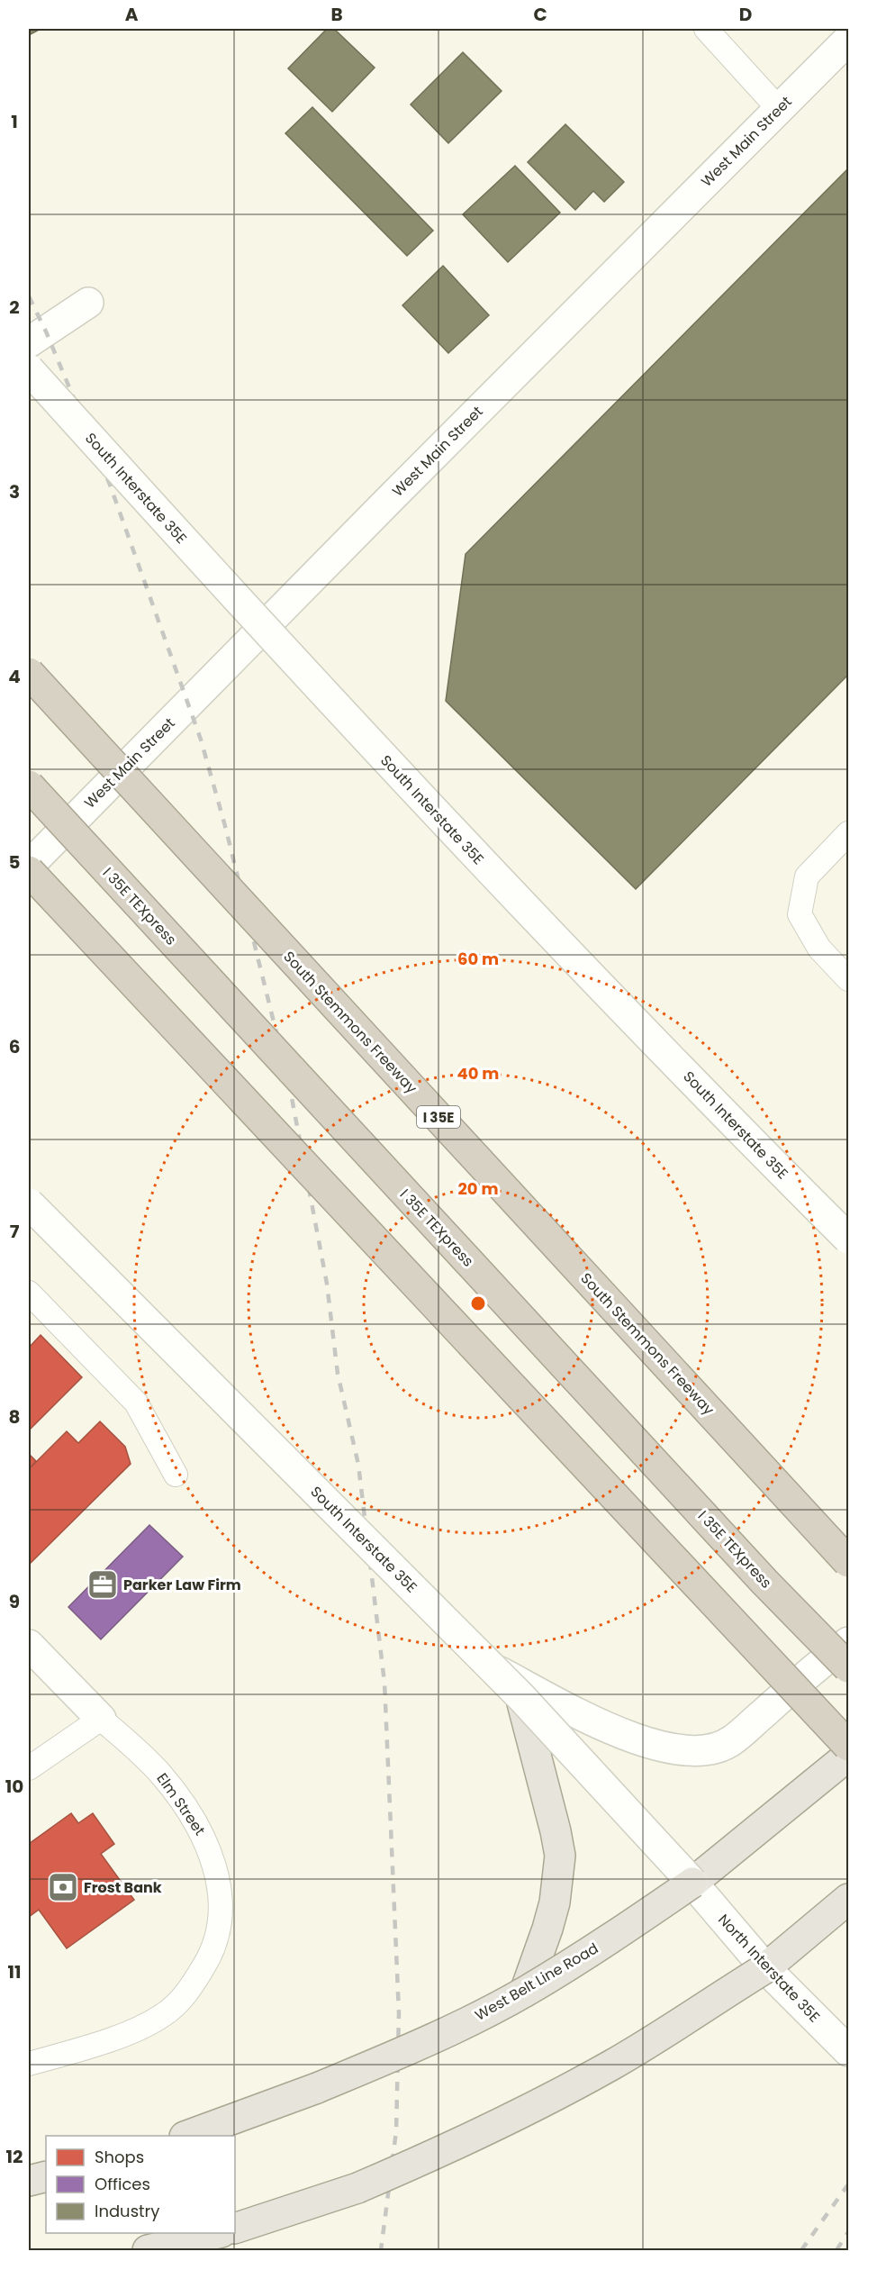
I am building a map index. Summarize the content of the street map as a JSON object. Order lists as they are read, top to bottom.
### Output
{
  "streets": {
    "highway": ["I 35E TEXpress", "South Stemmons Freeway", "I 35E"],
    "main road": [
      "West Main Street",
      "South Interstate 35E",
      "Elm Street",
      "North Interstate 35E",
      "West Belt Line Road"
    ]
  },
  "crossings": [
    ["South Interstate 35E", "North Interstate 35E"],
    ["South Interstate 35E", "West Belt Line Road"],
    ["North Interstate 35E", "West Belt Line Road"]
  ],
  "places": {
    "office": ["Parker Law Firm"],
    "bank": ["Frost Bank"]
  },
  "legend": ["Shops", "Offices", "Industry"],
  "grid": {
    "columns": [
      "A",
      "B",
      "C",
      "D"
    ],
    "rows": [
      "1",
      "2",
      "3",
      "4",
      "5",
      "6",
      "7",
      "8",
      "9",
      "10",
      "11",
      "12"
    ]
  },
  "rings": ["60 m", "40 m", "20 m"]
}
